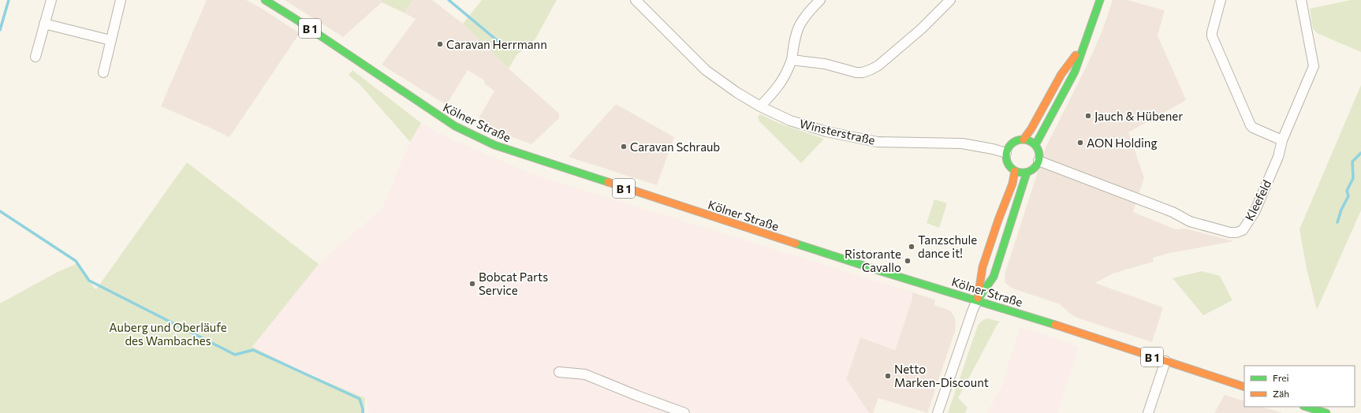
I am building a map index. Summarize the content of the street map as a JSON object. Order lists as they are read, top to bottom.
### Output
{
  "streets": {
    "main road": ["B 1", "Kölner Straße"],
    "street": ["Winsterstraße", "Kleefeld"]
  },
  "crossings": [
    ["Winsterstraße", "Kleefeld"]
  ],
  "parks": ["Auberg und Oberläufe des Wambaches"],
  "places": [
    "Caravan Herrmann",
    "Jauch & Hübener",
    "AON Holding",
    "Caravan Schraub",
    "Tanzschule dance it!",
    "Ristorante Cavallo",
    "Bobcat Parts Service",
    "Netto Marken-Discount"
  ],
  "legend": ["Frei", "Zäh"]
}
